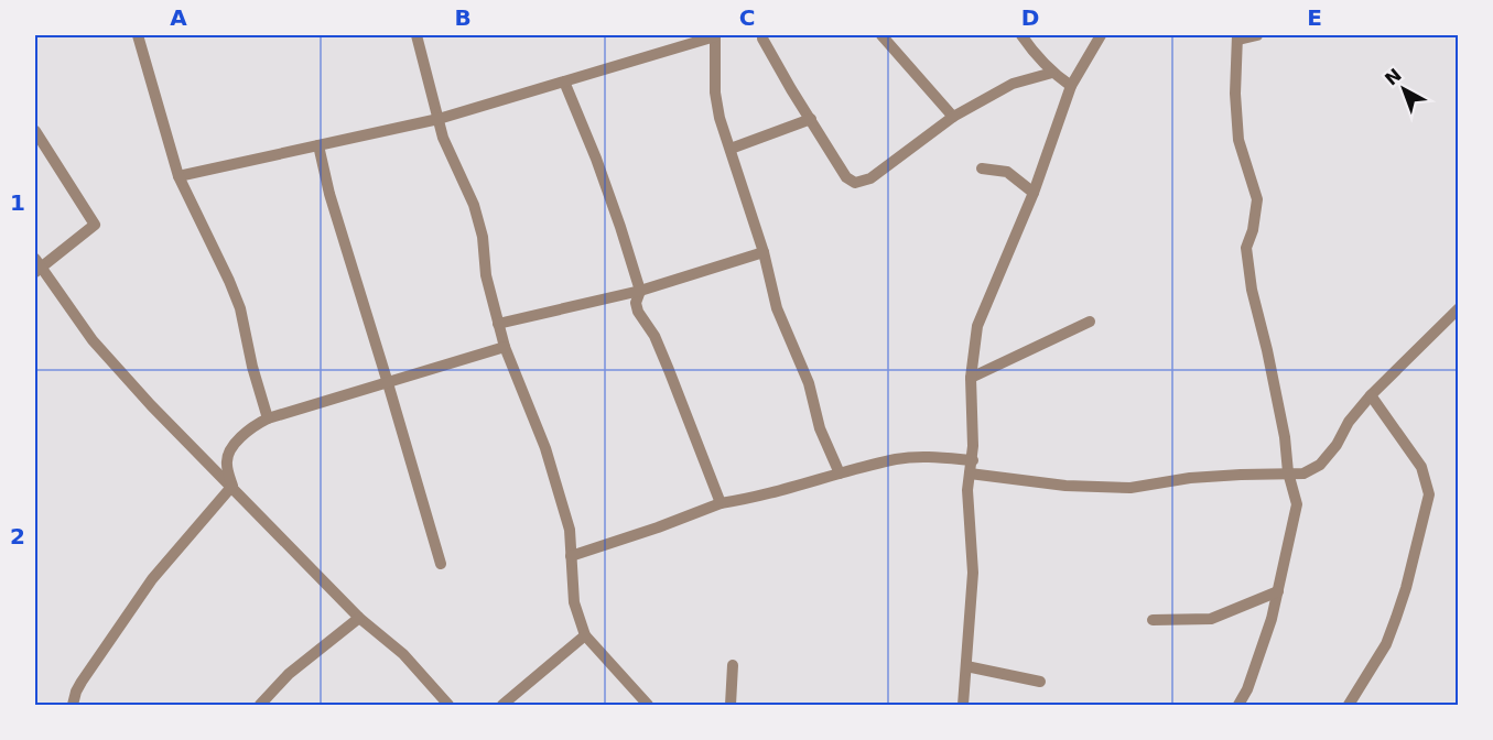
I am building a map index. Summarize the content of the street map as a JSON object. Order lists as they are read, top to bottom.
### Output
{
  "north": "top left",
  "grid": {
    "columns": [
      "A",
      "B",
      "C",
      "D",
      "E"
    ],
    "rows": ["1", "2"]
  }
}
